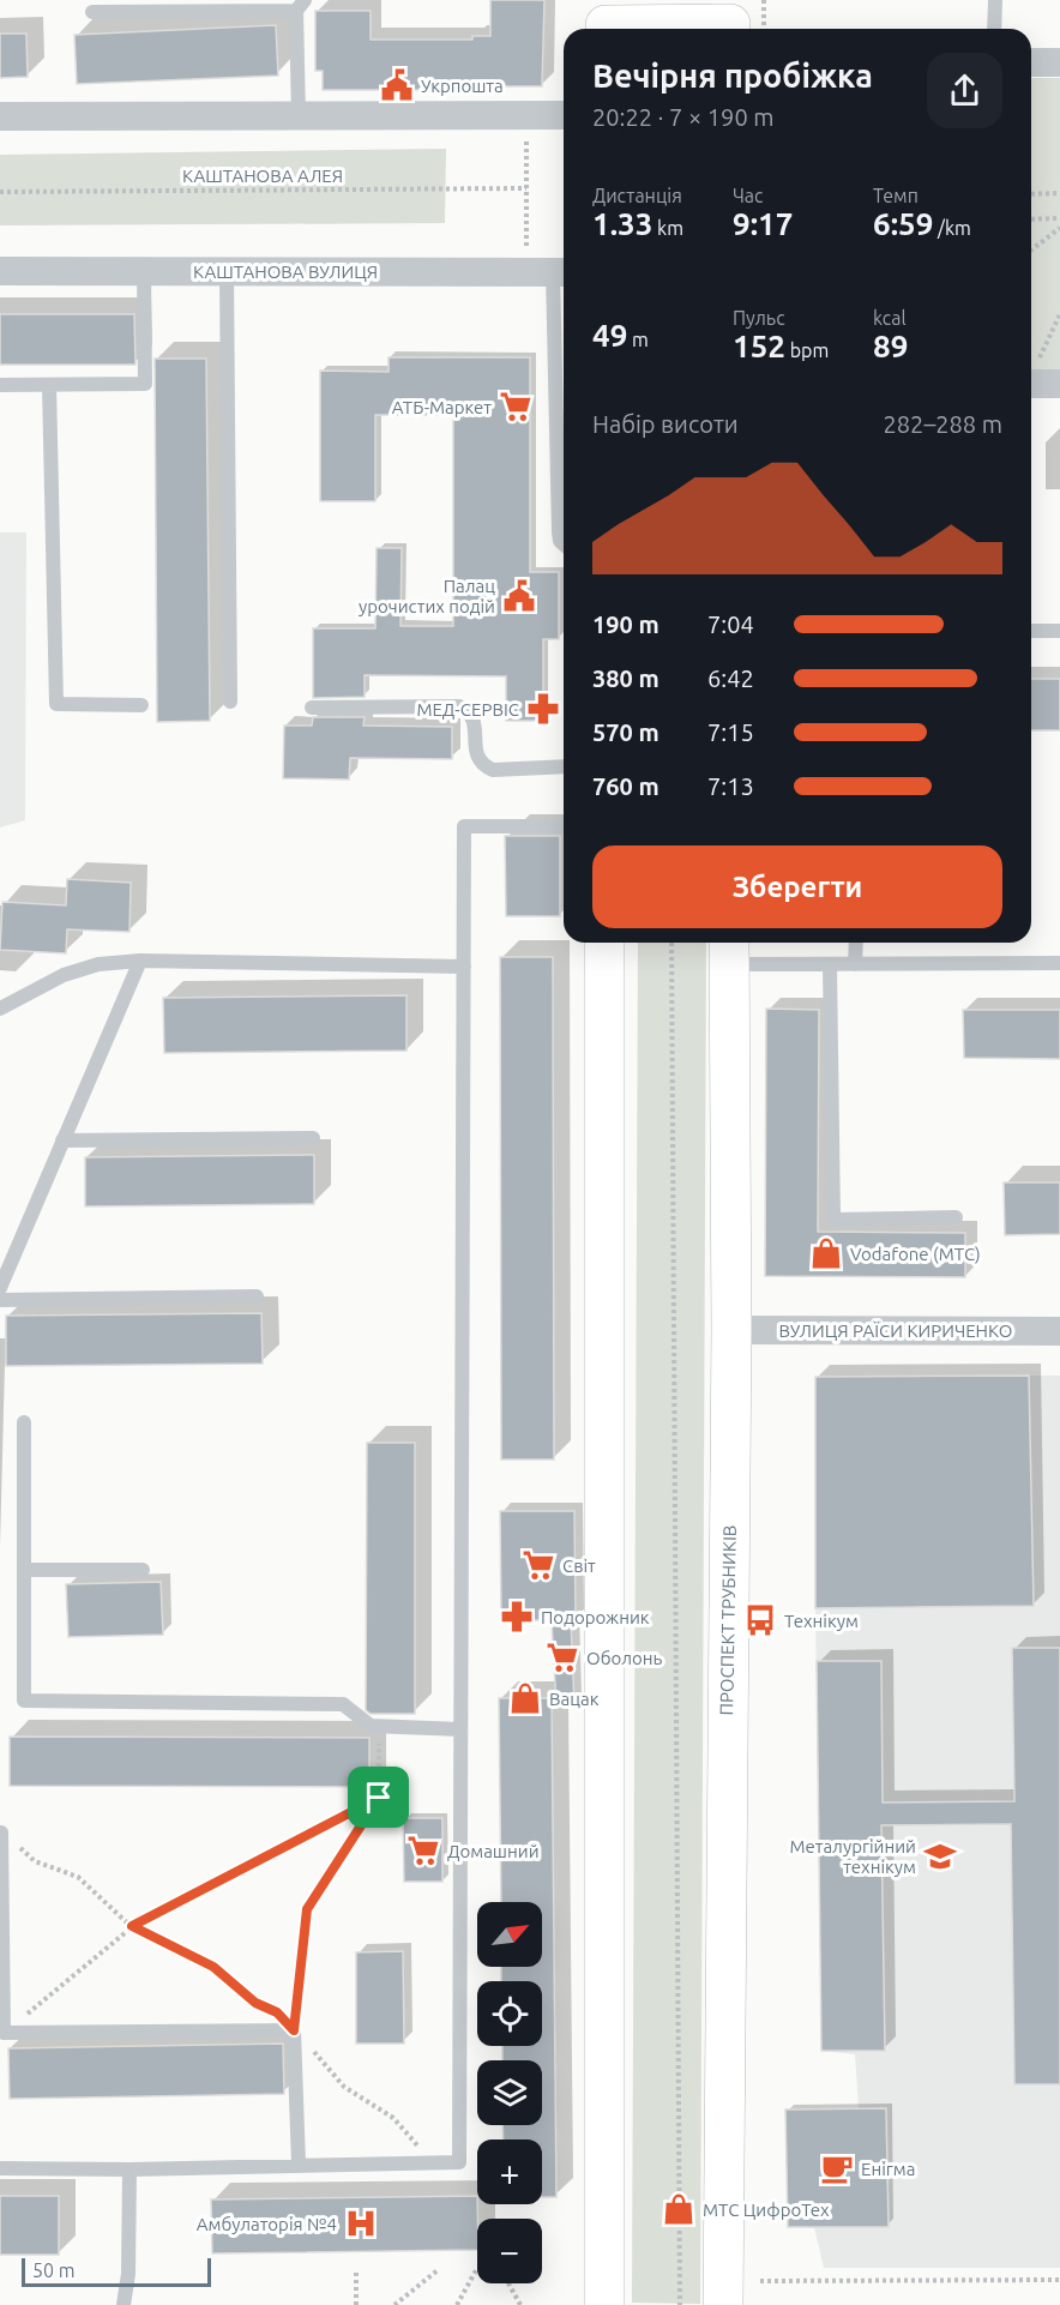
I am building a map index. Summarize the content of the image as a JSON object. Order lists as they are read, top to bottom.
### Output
{
  "streets": {
    "main road": ["ПРОСПЕКТ ТРУБНИКІВ"],
    "street": ["КАШТАНОВА ВУЛИЦЯ", "ВУЛИЦЯ РАЇСИ КИРИЧЕНКО"],
    "path": ["КАШТАНОВА АЛЕЯ"]
  },
  "crossings": [
    ["ВУЛИЦЯ РАЇСИ КИРИЧЕНКО", "ПРОСПЕКТ ТРУБНИКІВ"]
  ],
  "places": {
    "public building": ["Укрпошта", "Палац урочистих подій"],
    "supermarket": [
      "АТБ-Маркет",
      "Світ",
      "Оболонь",
      "Домашний"
    ],
    "pharmacy": ["МЕД-СЕРВІС", "Подорожник"],
    "shop": ["Vodafone (МТС)", "Вацак", "МТС ЦифроТех"],
    "bus stop": ["Технікум"],
    "school or university": ["Металургійний технікум"],
    "cafe": ["Енігма"],
    "hospital": ["Амбулаторія №4"]
  },
  "scale_bar": "50 m",
  "north": "top right",
  "page": {
    "heading": ["Вечірня пробіжка", "20:22 · 7 × 190 m"],
    "stats": [
      ["Дистанція", "1.33 km"],
      ["Час", "9:17"],
      ["Темп", "6:59 /km"],
      ["49 m"],
      ["Пульс", "152 bpm"],
      ["kcal", "89"]
    ],
    "chart": ["Набір висоти", "282–288 m"],
    "list": [
      {
        "name": "190 m",
        "note": "7:04"
      },
      {
        "name": "380 m",
        "note": "6:42"
      },
      {
        "name": "570 m",
        "note": "7:15"
      },
      {
        "name": "760 m",
        "note": "7:13"
      }
    ],
    "buttons": "Зберегти",
    "map_buttons": ["+", "−"],
    "scale": "50 m"
  }
}
